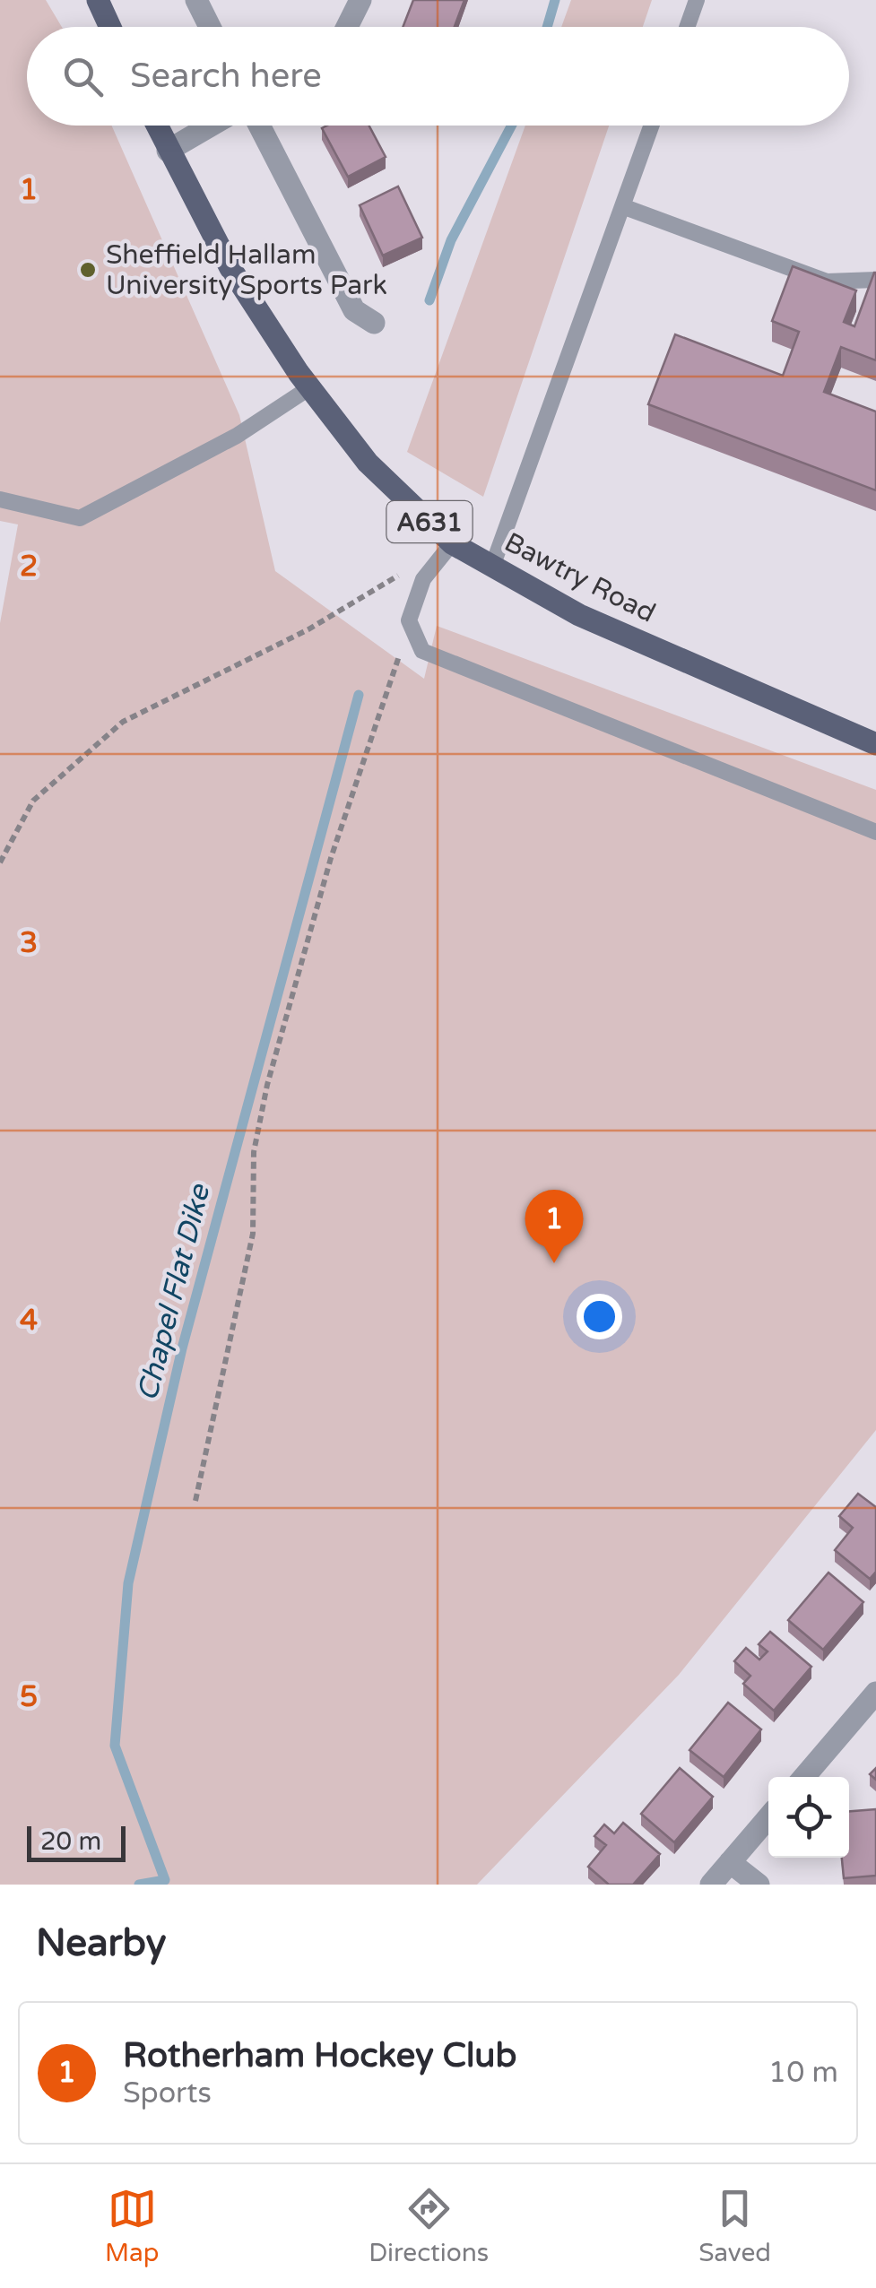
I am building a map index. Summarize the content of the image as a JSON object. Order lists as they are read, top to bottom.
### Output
{
  "streets": {
    "main road": ["A631", "Bawtry Road"]
  },
  "water": ["Chapel Flat Dike"],
  "places": ["Sheffield Hallam University Sports Park"],
  "scale_bar": "20 m",
  "page": {
    "search": "Search here",
    "pins": "1",
    "scale": "20 m",
    "heading": "Nearby",
    "list": [
      {
        "mark": "1",
        "name": "Rotherham Hockey Club",
        "note": "Sports",
        "value": "10 m"
      }
    ],
    "nav": ["Map", "Directions", "Saved"]
  },
  "grid": {
    "rows": [
      "1",
      "2",
      "3",
      "4",
      "5"
    ]
  }
}
